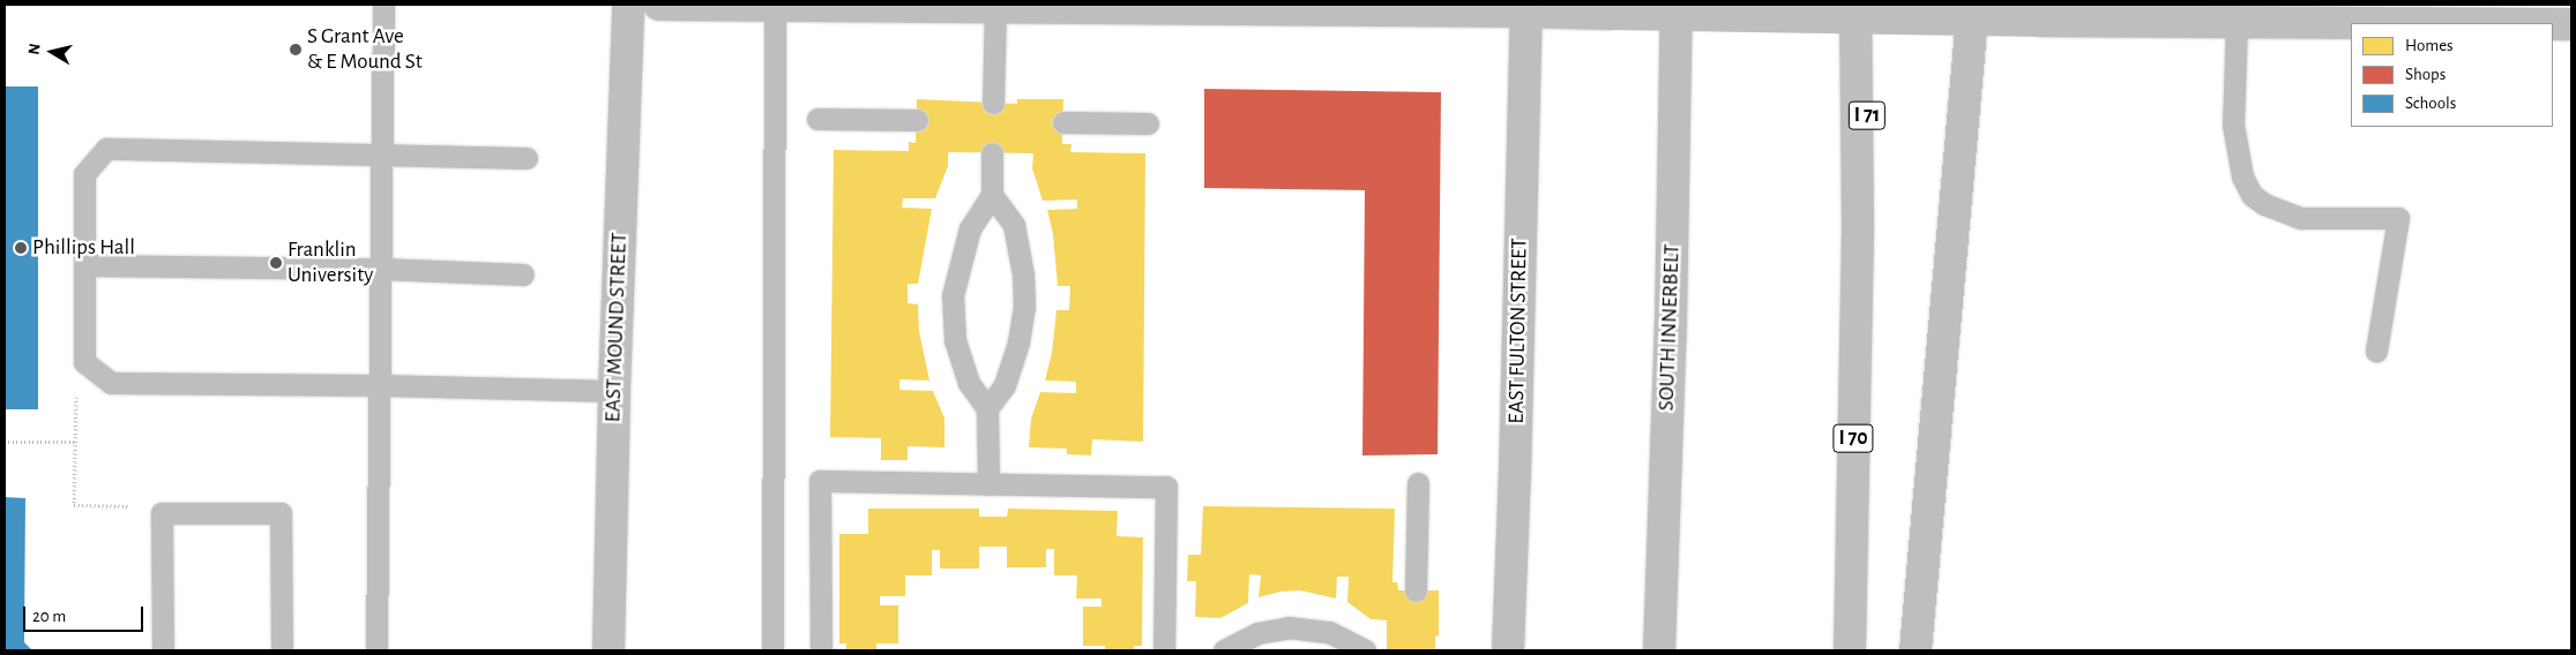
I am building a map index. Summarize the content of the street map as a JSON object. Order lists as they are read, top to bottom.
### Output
{
  "streets": {
    "main road": [
      "I 71",
      "EAST MOUND STREET",
      "SOUTH INNERBELT",
      "EAST FULTON STREET",
      "I 70"
    ]
  },
  "crossings": [
    ["I 71", "I 70"]
  ],
  "places": ["S Grant Ave & E Mound St", "Phillips Hall", "Franklin University"],
  "legend": ["Homes", "Shops", "Schools"],
  "scale_bar": "20 m",
  "north": "left"
}
